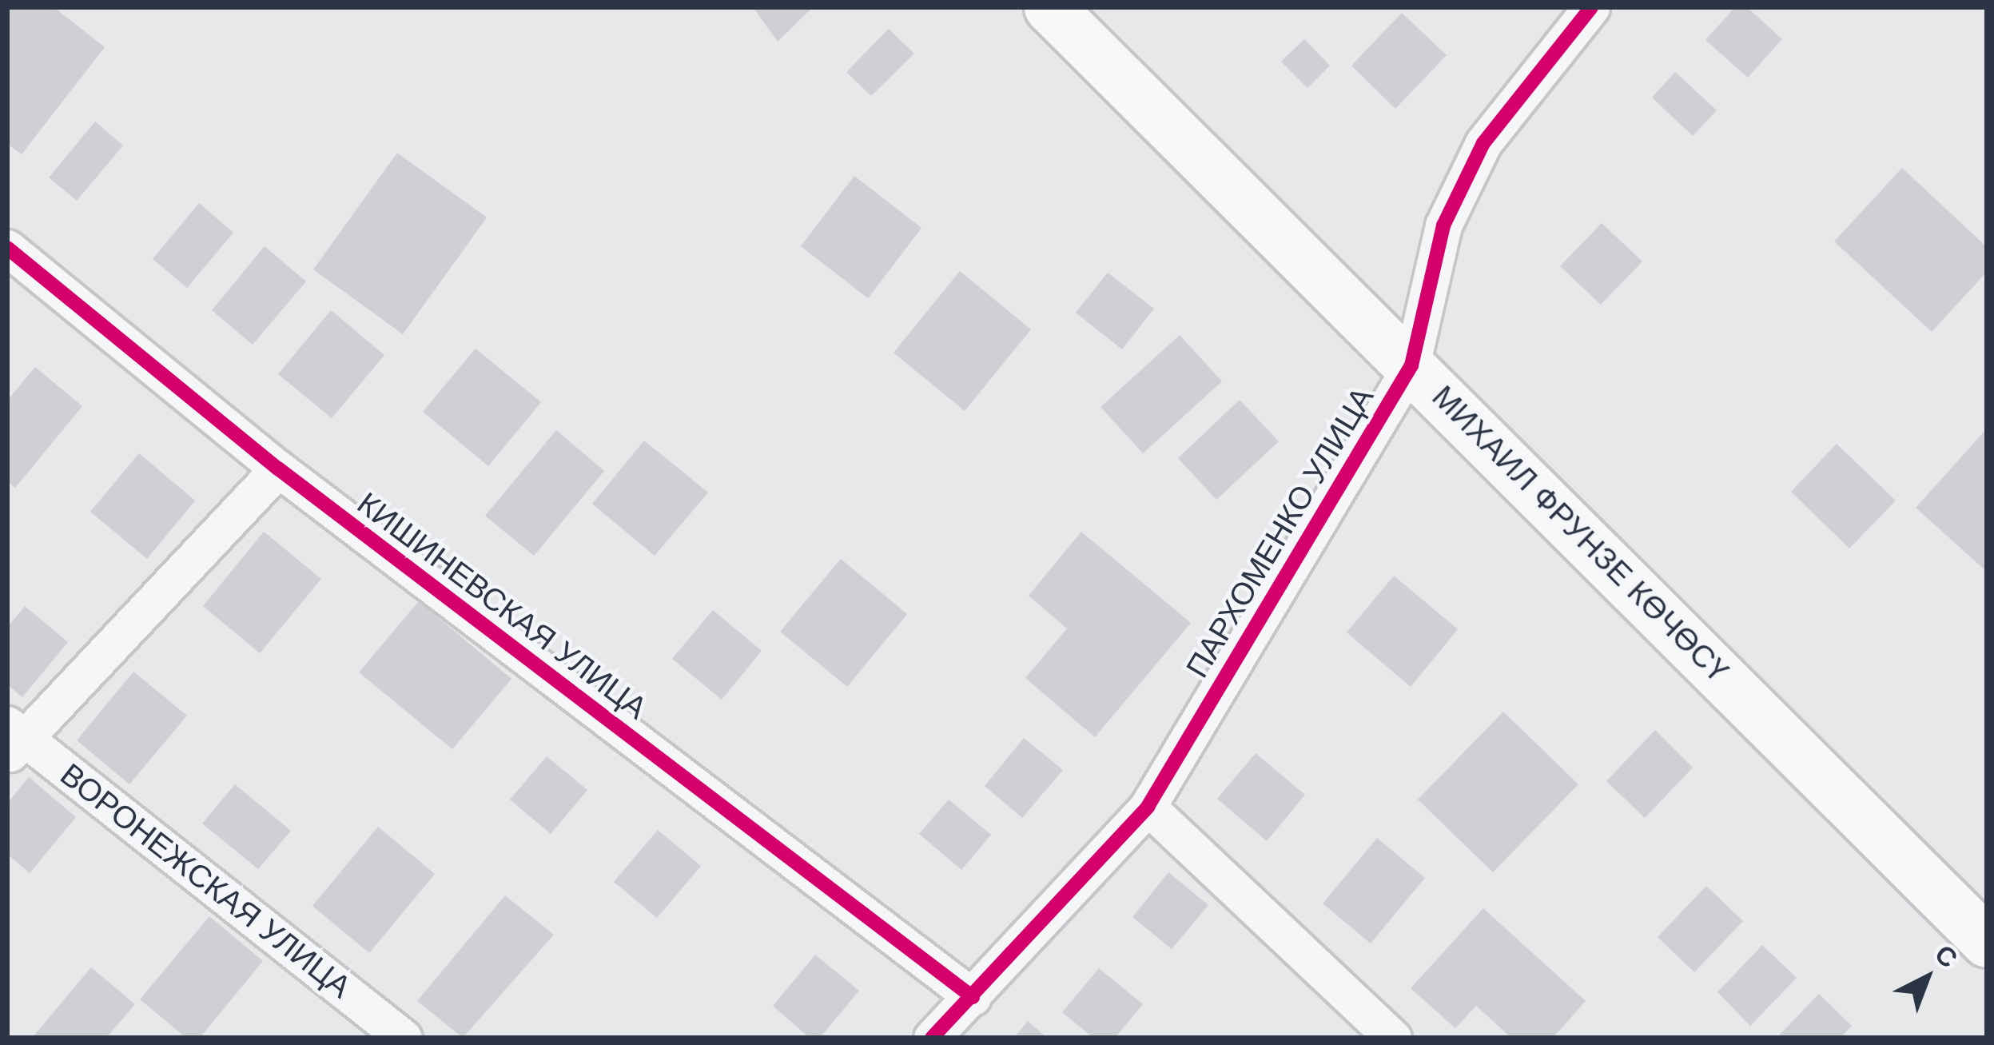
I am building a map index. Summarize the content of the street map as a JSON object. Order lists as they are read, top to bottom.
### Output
{
  "streets": {
    "main road": ["МИХАИЛ ФРУНЗЕ КӨЧӨСҮ"],
    "street": ["ПАРХОМЕНКО УЛИЦА", "КИШИНЕВСКАЯ УЛИЦА", "ВОРОНЕЖСКАЯ УЛИЦА"]
  },
  "crossings": [
    ["ПАРХОМЕНКО УЛИЦА", "МИХАИЛ ФРУНЗЕ КӨЧӨСҮ"],
    ["ПАРХОМЕНКО УЛИЦА", "КИШИНЕВСКАЯ УЛИЦА"]
  ],
  "north": "top right"
}
